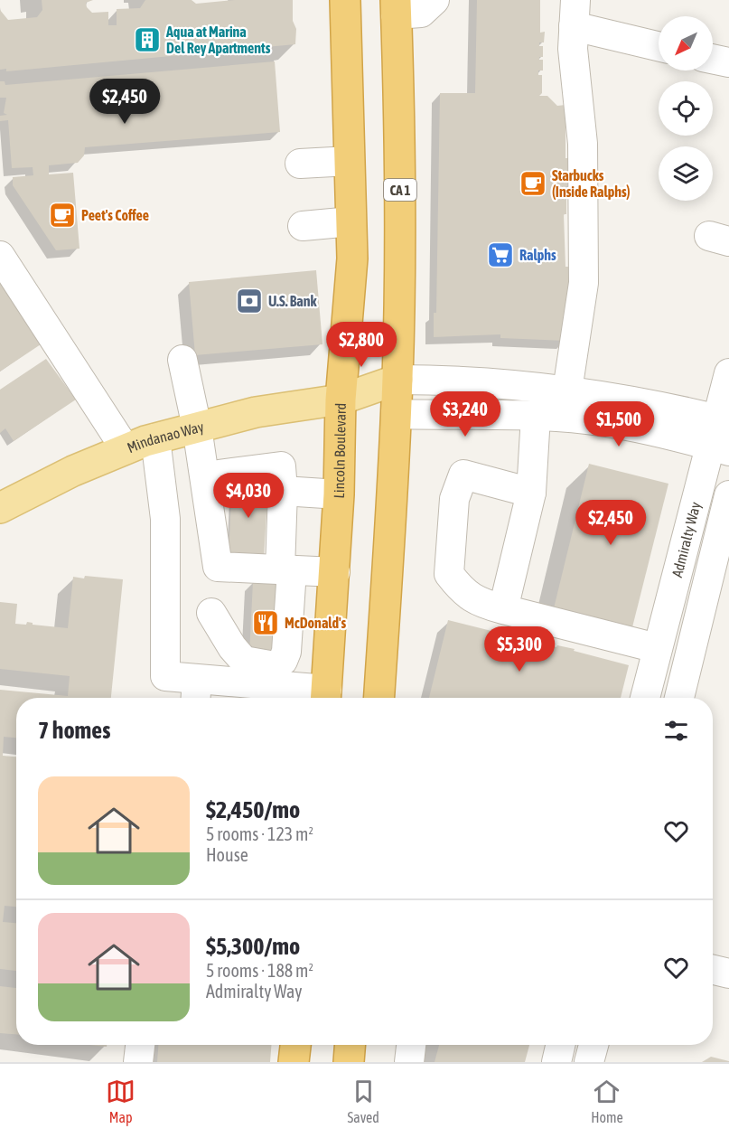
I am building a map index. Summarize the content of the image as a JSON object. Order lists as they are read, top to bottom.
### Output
{
  "streets": {
    "highway": ["CA 1", "Lincoln Boulevard"],
    "main road": ["Mindanao Way"],
    "street": ["Admiralty Way"]
  },
  "crossings": [
    ["CA 1", "Mindanao Way"],
    ["Mindanao Way", "Lincoln Boulevard"],
    ["Mindanao Way", "Admiralty Way"]
  ],
  "places": {
    "building": ["Aqua at Marina Del Rey Apartments"],
    "cafe": ["Starbucks (Inside Ralphs)", "Peet's Coffee"],
    "supermarket": ["Ralphs"],
    "bank": ["U.S. Bank"],
    "restaurant": ["McDonald's"]
  },
  "north": "bottom left",
  "page": {
    "price": [
      "$2,450",
      "$2,800",
      "$3,240",
      "$1,500",
      "$4,030",
      "$2,450",
      "$5,300"
    ],
    "heading": "7 homes",
    "list": [
      {
        "name": "$2,450/mo",
        "note": "5 rooms · 123 m² · House"
      },
      {
        "name": "$5,300/mo",
        "note": "5 rooms · 188 m² · Admiralty Way"
      }
    ],
    "tabs": ["Map", "Saved", "Home"]
  }
}
